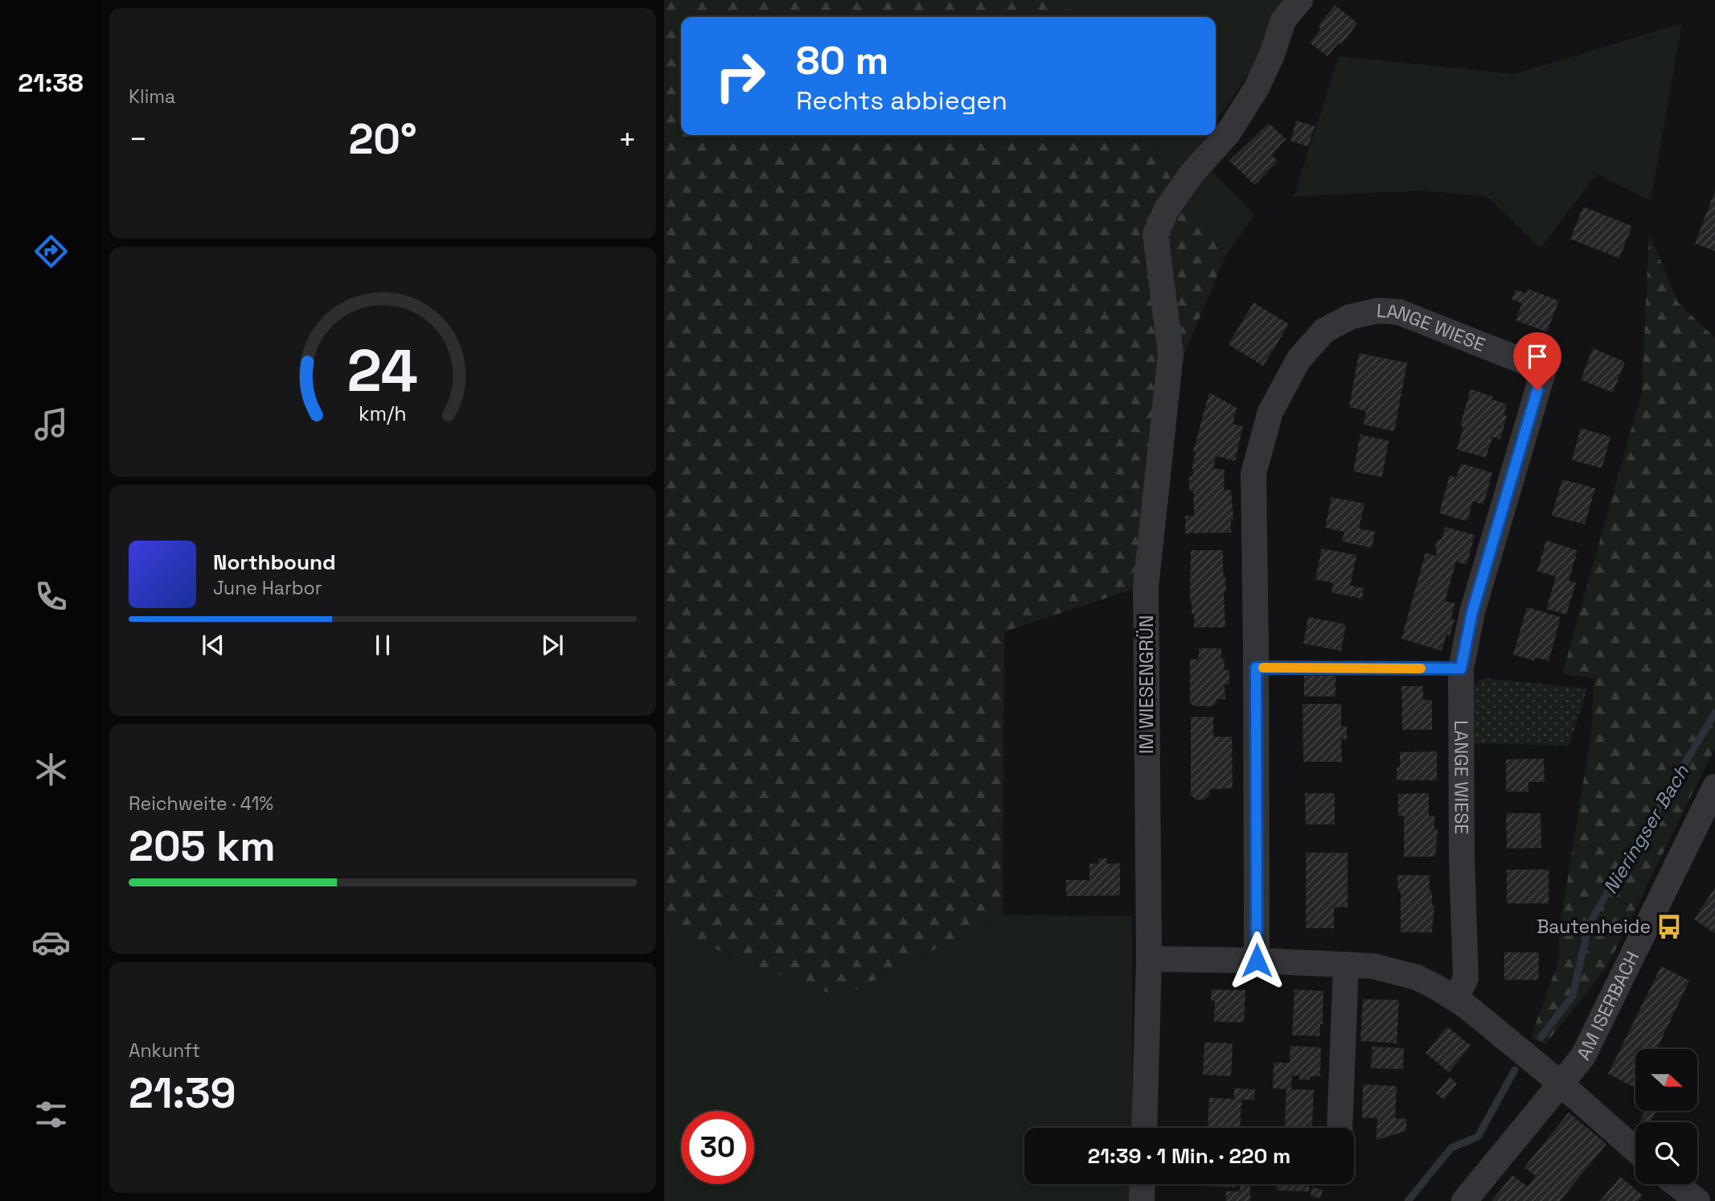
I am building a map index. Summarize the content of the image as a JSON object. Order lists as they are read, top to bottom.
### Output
{
  "streets": {
    "street": ["LANGE WIESE", "IM WIESENGRÜN", "AM ISERBACH"]
  },
  "water": ["Nieringser Bach"],
  "places": {
    "bus stop": ["Bautenheide"]
  },
  "north": "right",
  "page": {
    "tabs": "21:38",
    "tile": [
      "Klima",
      ["Reichweite · 41%", "205 km"],
      ["Ankunft", "21:39"]
    ],
    "turn": ["80 m", "Rechts abbiegen"],
    "heat": ["−", "20°", "+"],
    "song": ["Northbound", "June Harbor"],
    "limit": "30",
    "trip": "21:39 · 1 Min. · 220 m",
    "gauge": ["24", "km/h"]
  }
}
